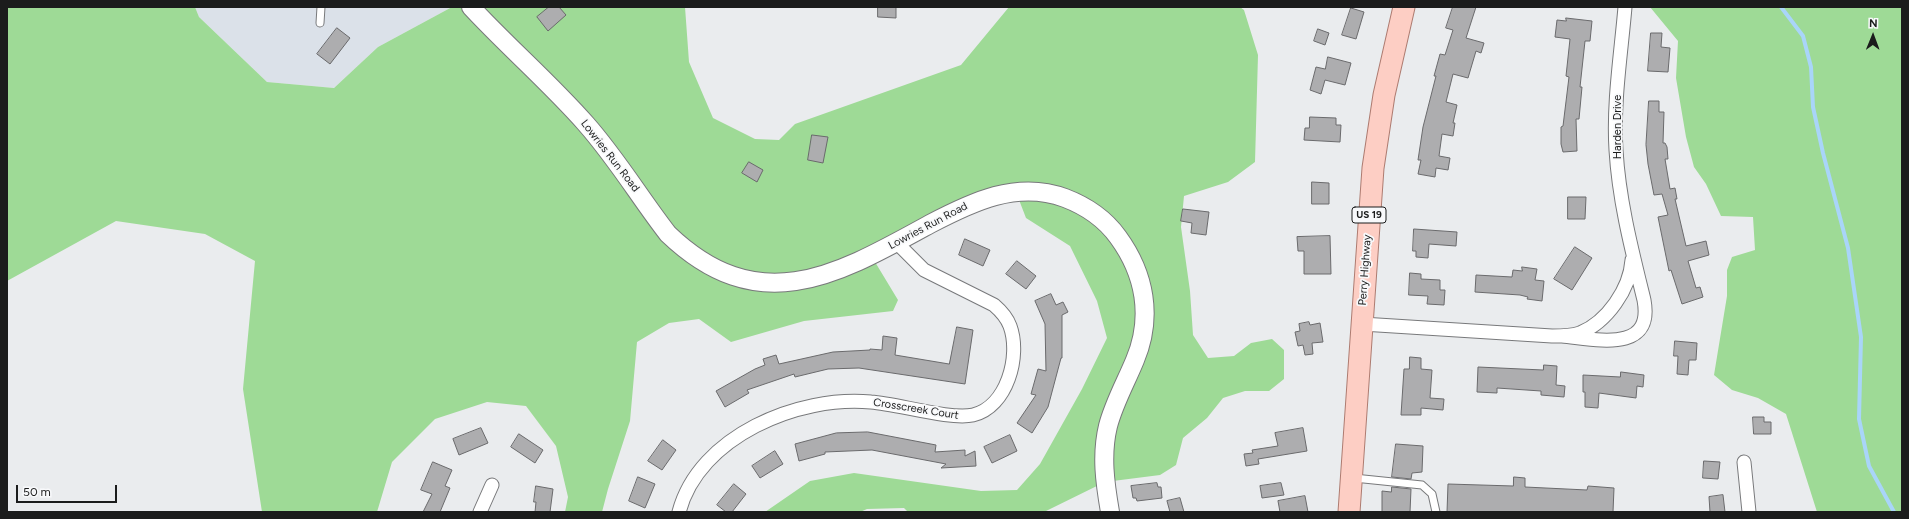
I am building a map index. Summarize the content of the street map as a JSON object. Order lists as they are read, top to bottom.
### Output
{
  "streets": {
    "main road": ["US 19", "Perry Highway"],
    "street": ["Harden Drive", "Lowries Run Road", "Crosscreek Court"]
  },
  "crossings": [
    ["Harden Drive", "Perry Highway"],
    ["Lowries Run Road", "Crosscreek Court"]
  ],
  "scale_bar": "50 m",
  "north": "top"
}
